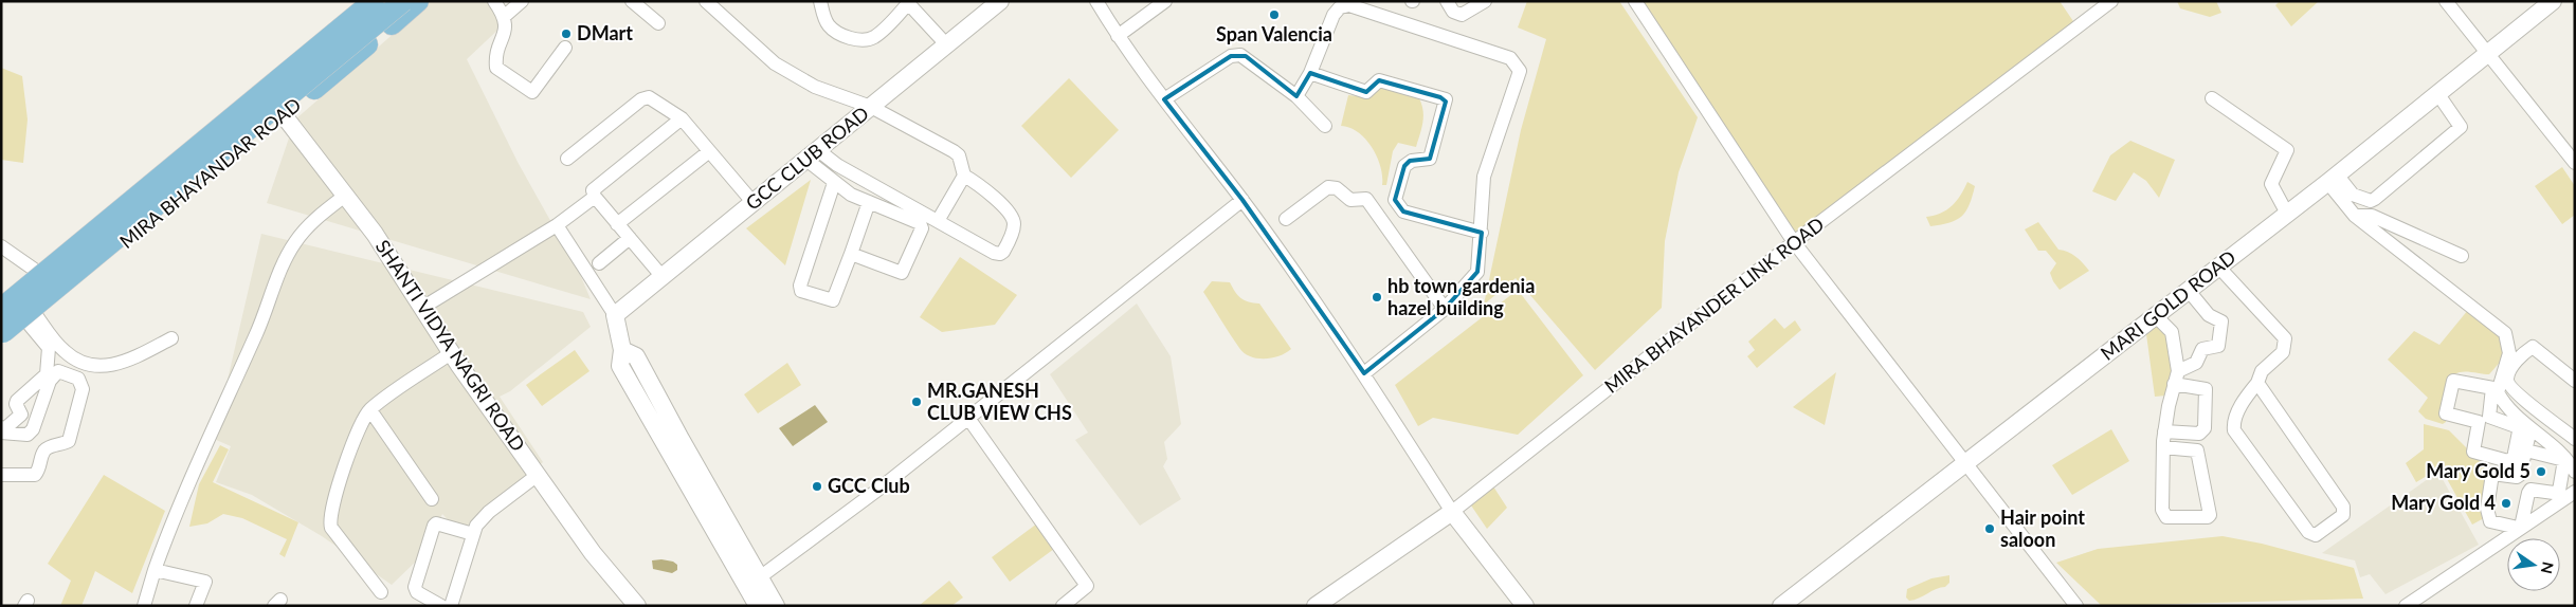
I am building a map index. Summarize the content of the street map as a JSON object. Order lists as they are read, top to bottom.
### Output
{
  "streets": {
    "main road": ["MIRA BHAYANDAR ROAD"],
    "street": [
      "GCC CLUB ROAD",
      "MIRA BHAYANDER LINK ROAD",
      "MARI GOLD ROAD",
      "SHANTI VIDYA NAGRI ROAD"
    ]
  },
  "crossings": [
    ["MIRA BHAYANDAR ROAD", "SHANTI VIDYA NAGRI ROAD"]
  ],
  "places": [
    "Span Valencia",
    "DMart",
    "hb town gardenia hazel building",
    "MR.GANESH CLUB VIEW CHS",
    "Mary Gold 5",
    "GCC Club",
    "Mary Gold 4",
    "Hair point saloon"
  ],
  "north": "right"
}
